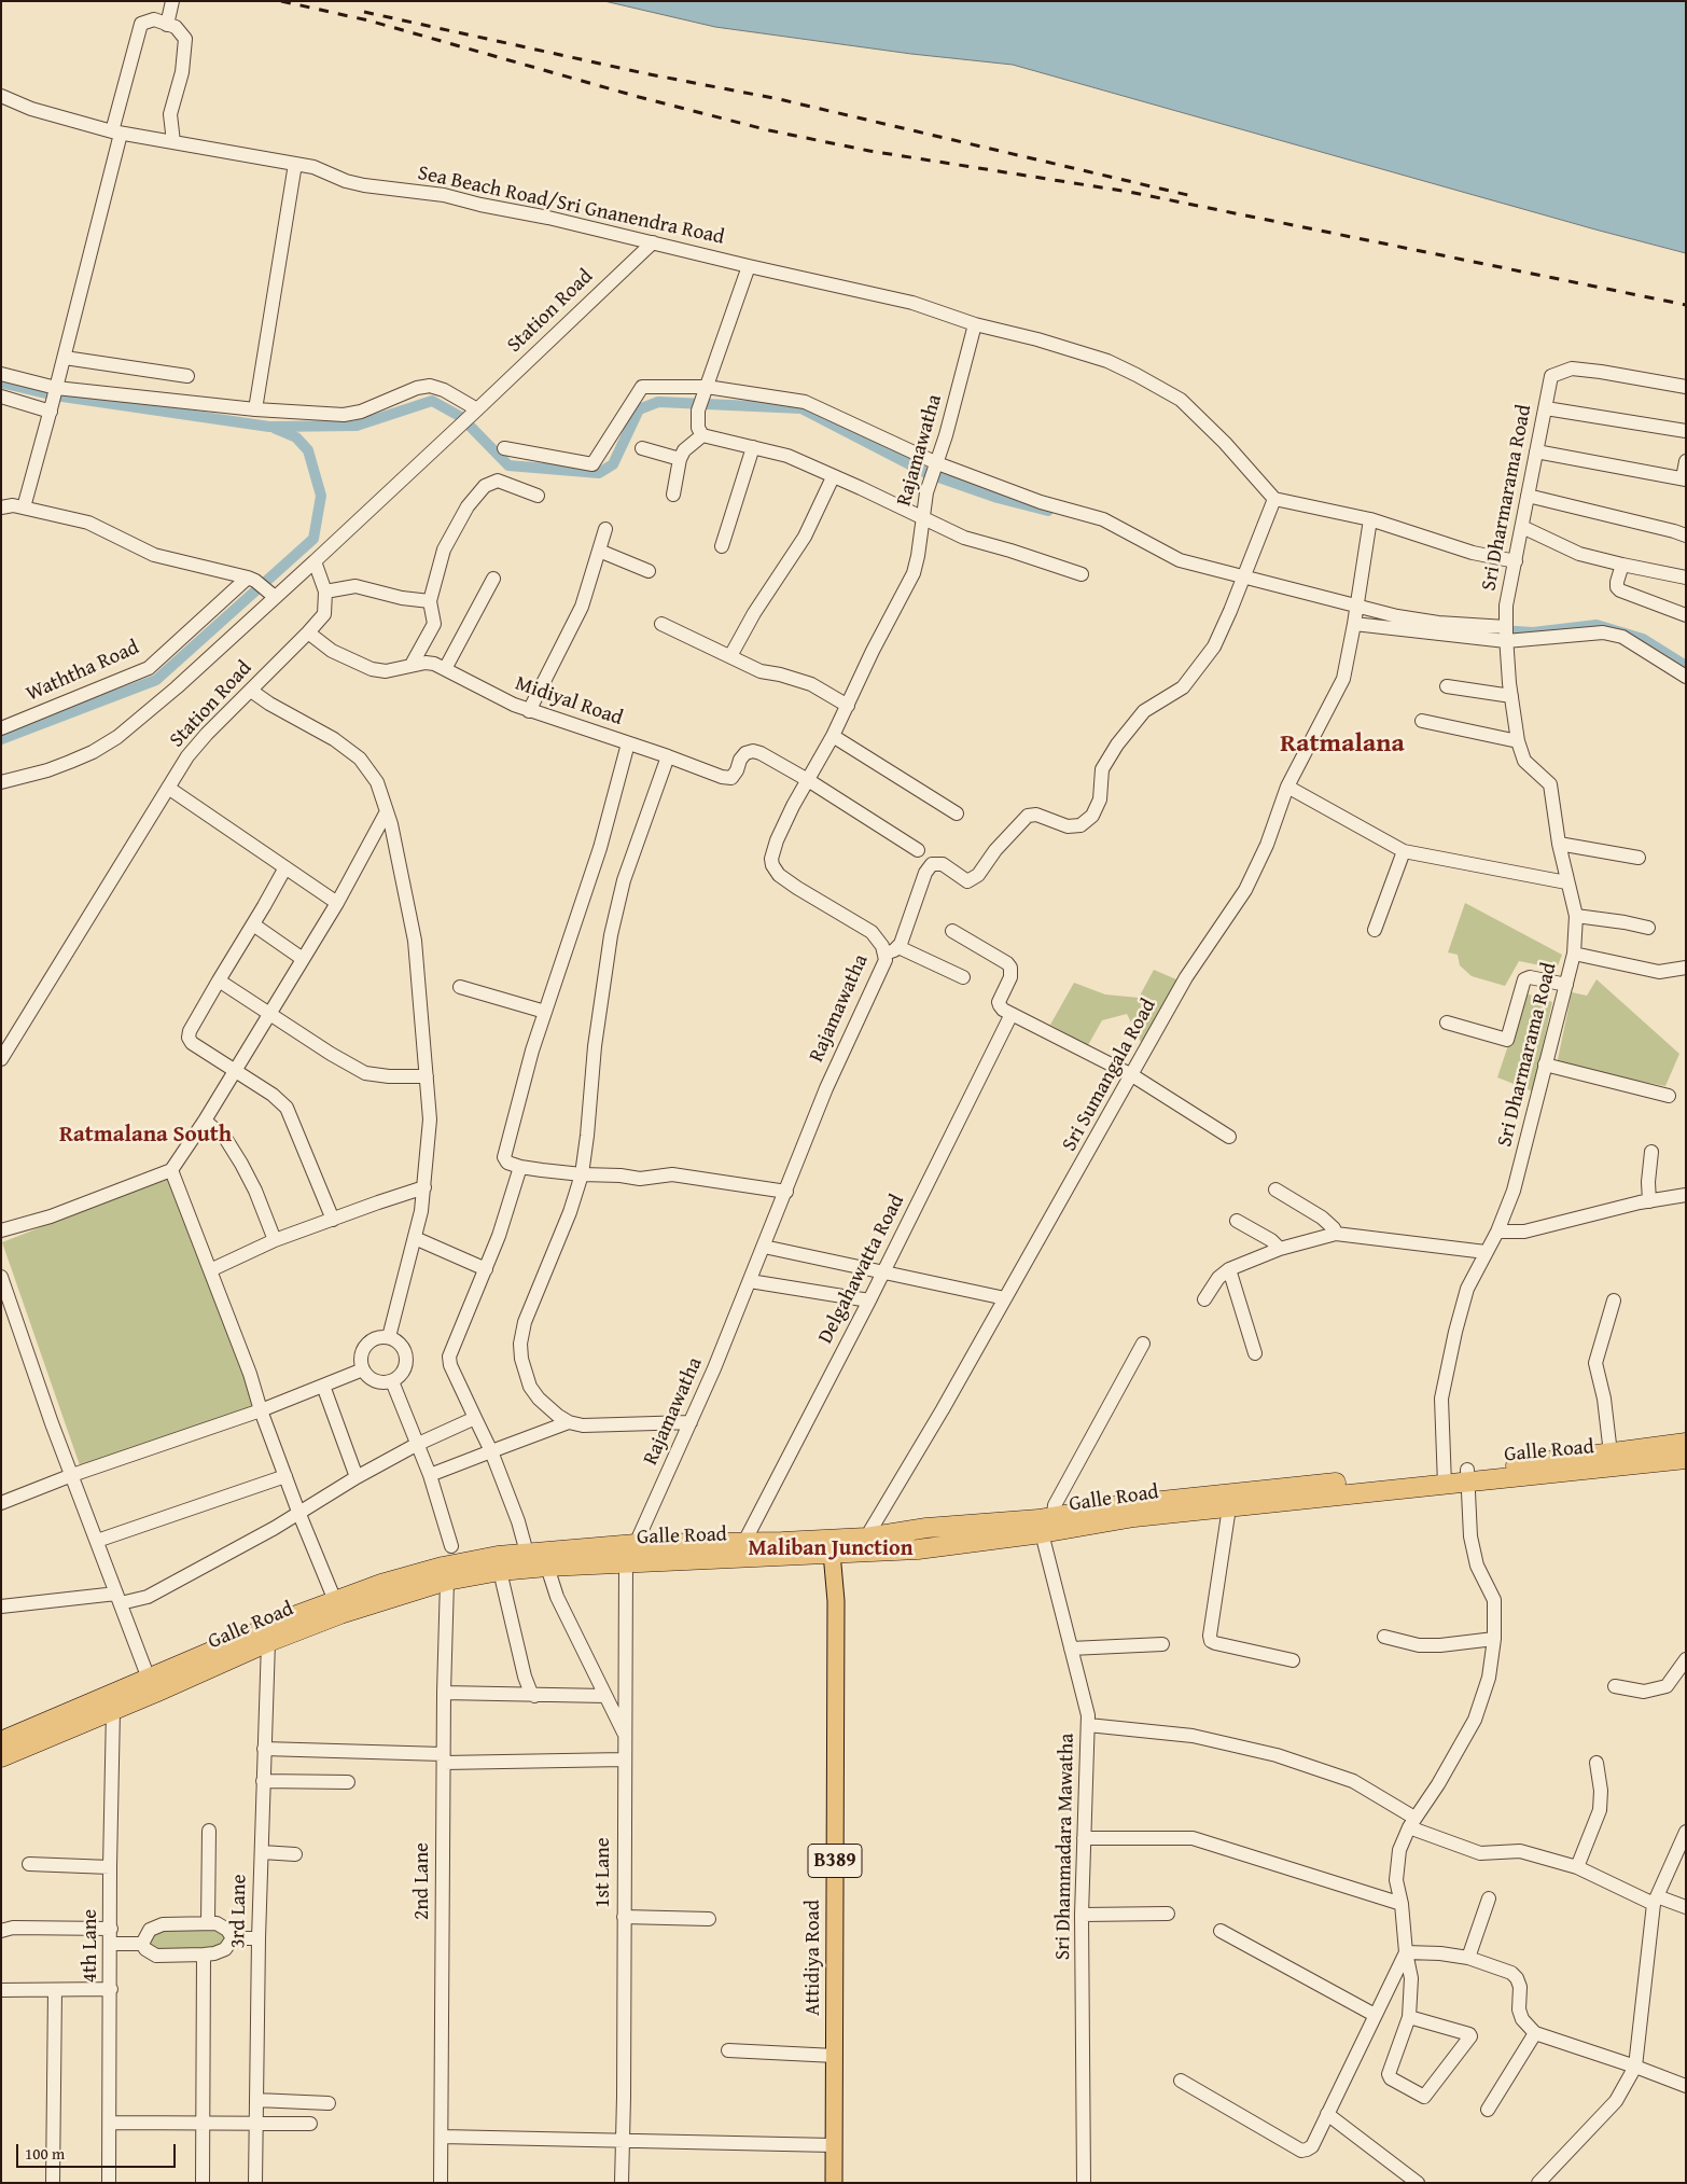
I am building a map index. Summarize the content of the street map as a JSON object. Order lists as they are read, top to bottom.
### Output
{
  "streets": {
    "highway": ["Galle Road"],
    "main road": ["B389", "Attidiya Road"],
    "street": [
      "Sea Beach Road/Sri Gnanendra Road",
      "Station Road",
      "Rajamawatha",
      "Sri Dharmarama Road",
      "Waththa Road",
      "Midiyal Road",
      "Sri Sumangala Road",
      "Delgahawatta Road",
      "Sri Dhammadara Mawatha",
      "1st Lane",
      "2nd Lane",
      "3rd Lane",
      "4th Lane"
    ]
  },
  "crossings": [
    ["Sea Beach Road/Sri Gnanendra Road", "Station Road"],
    ["Sea Beach Road/Sri Gnanendra Road", "Rajamawatha"],
    ["Station Road", "Midiyal Road"],
    ["Rajamawatha", "Midiyal Road"],
    ["Rajamawatha", "Galle Road"],
    ["Sri Dharmarama Road", "Galle Road"],
    ["Sri Sumangala Road", "Galle Road"],
    ["Delgahawatta Road", "Galle Road"],
    ["Galle Road", "Sri Dhammadara Mawatha"],
    ["Galle Road", "1st Lane"],
    ["Galle Road", "2nd Lane"],
    ["Galle Road", "3rd Lane"],
    ["Galle Road", "4th Lane"],
    ["Galle Road", "Attidiya Road"]
  ],
  "districts": ["Ratmalana", "Ratmalana South", "Maliban Junction"],
  "scale_bar": "100 m"
}
